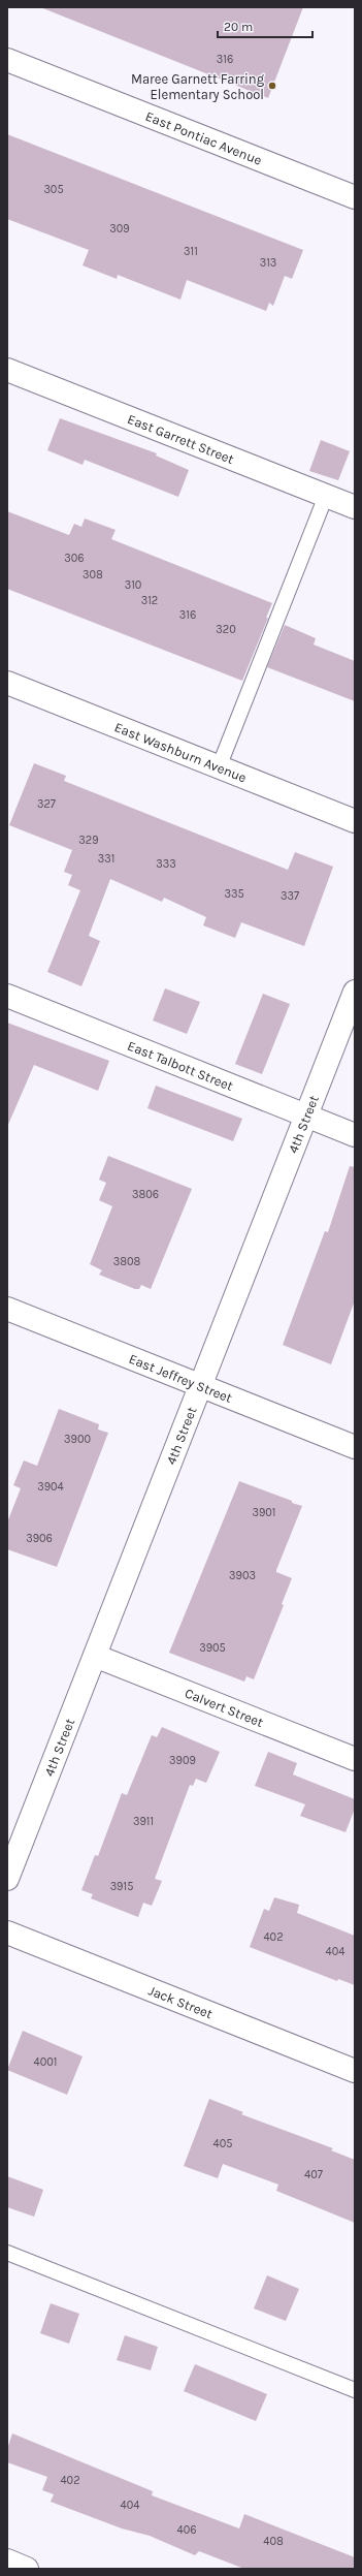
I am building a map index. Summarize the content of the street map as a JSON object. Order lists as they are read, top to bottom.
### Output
{
  "streets": {
    "street": [
      "East Pontiac Avenue",
      "East Garrett Street",
      "East Washburn Avenue",
      "East Talbott Street",
      "4th Street",
      "East Jeffrey Street",
      "Calvert Street",
      "Jack Street"
    ]
  },
  "crossings": [
    ["East Talbott Street", "4th Street"],
    ["4th Street", "East Jeffrey Street"],
    ["4th Street", "Calvert Street"]
  ],
  "places": ["Maree Garnett Farring Elementary School"],
  "house_numbers": [
    "316",
    "305",
    "309",
    "311",
    "313",
    "306",
    "308",
    "310",
    "312",
    "316",
    "320",
    "327",
    "329",
    "331",
    "333",
    "335",
    "337",
    "3806",
    "3808",
    "3900",
    "3904",
    "3901",
    "3906",
    "3903",
    "3905",
    "3909",
    "3911",
    "3915",
    "402",
    "404",
    "4001",
    "405",
    "407",
    "402",
    "404",
    "406",
    "408"
  ],
  "scale_bar": "20 m"
}
